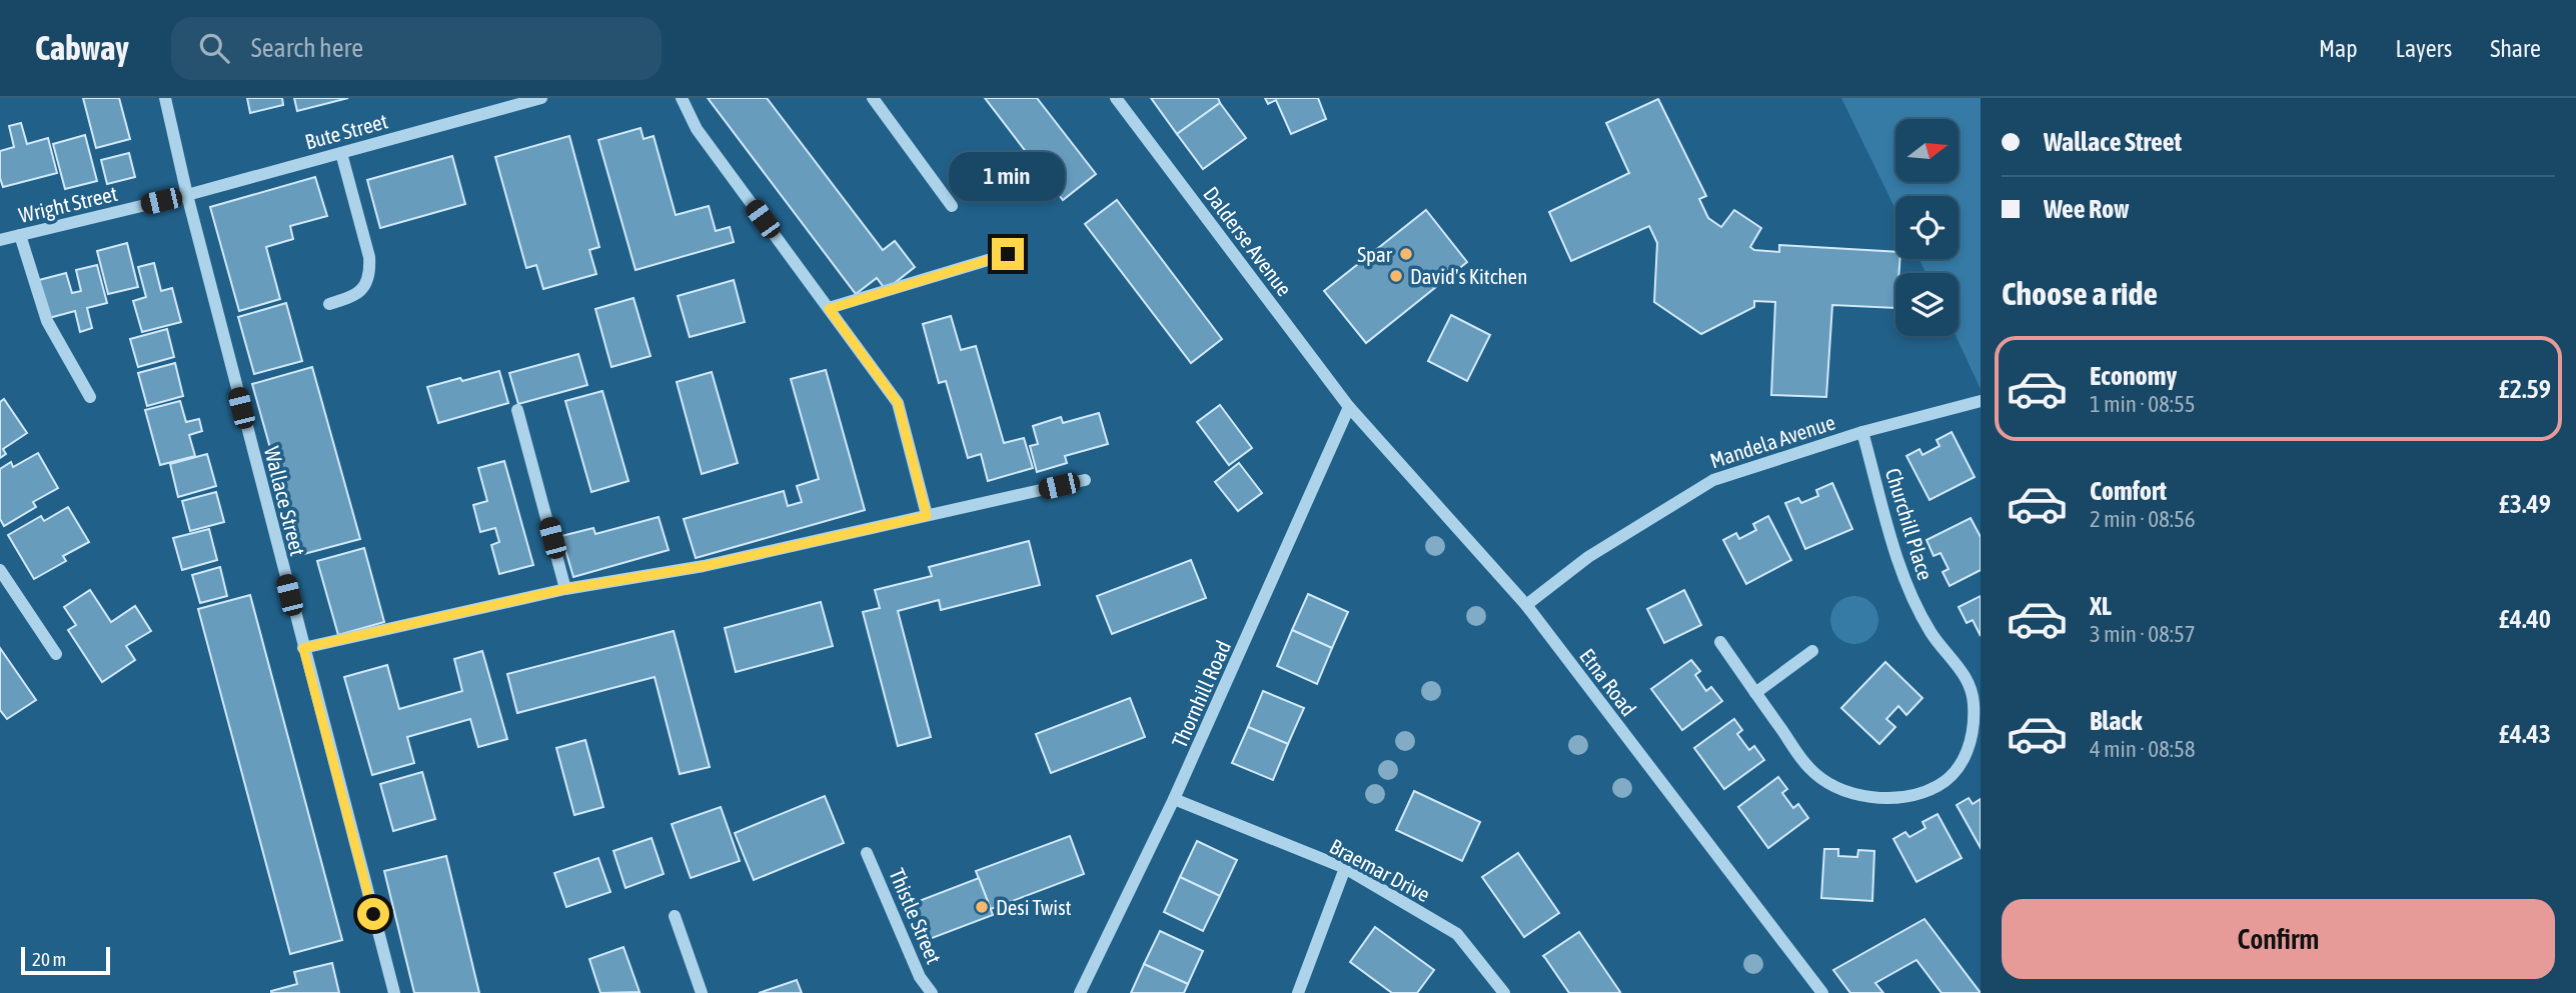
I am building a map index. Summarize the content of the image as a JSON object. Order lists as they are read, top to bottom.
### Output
{
  "streets": {
    "street": [
      "Bute Street",
      "Wright Street",
      "Dalderse Avenue",
      "Mandela Avenue",
      "Wallace Street",
      "Churchill Place",
      "Etna Road",
      "Thornhill Road",
      "Braemar Drive",
      "Thistle Street"
    ]
  },
  "crossings": [
    ["Bute Street", "Wright Street"],
    ["Bute Street", "Wallace Street"],
    ["Wright Street", "Wallace Street"],
    ["Dalderse Avenue", "Etna Road"],
    ["Dalderse Avenue", "Thornhill Road"],
    ["Mandela Avenue", "Churchill Place"],
    ["Mandela Avenue", "Etna Road"],
    ["Etna Road", "Thornhill Road"],
    ["Thornhill Road", "Braemar Drive"]
  ],
  "places": ["Spar", "David's Kitchen", "Desi Twist"],
  "scale_bar": "20 m",
  "north": "right",
  "page": {
    "header": "Cabway",
    "search": "Search here",
    "nav": ["Map", "Layers", "Share"],
    "banner": ["Wallace Street", "Wee Row"],
    "bubble": "1 min",
    "heading": "Choose a ride",
    "list": [
      {
        "name": "Economy",
        "note": "1 min · 08:55",
        "value": "£2.59"
      },
      {
        "name": "Comfort",
        "note": "2 min · 08:56",
        "value": "£3.49"
      },
      {
        "name": "XL",
        "note": "3 min · 08:57",
        "value": "£4.40"
      },
      {
        "name": "Black",
        "note": "4 min · 08:58",
        "value": "£4.43"
      }
    ],
    "buttons": "Confirm",
    "scale": "20 m"
  }
}
